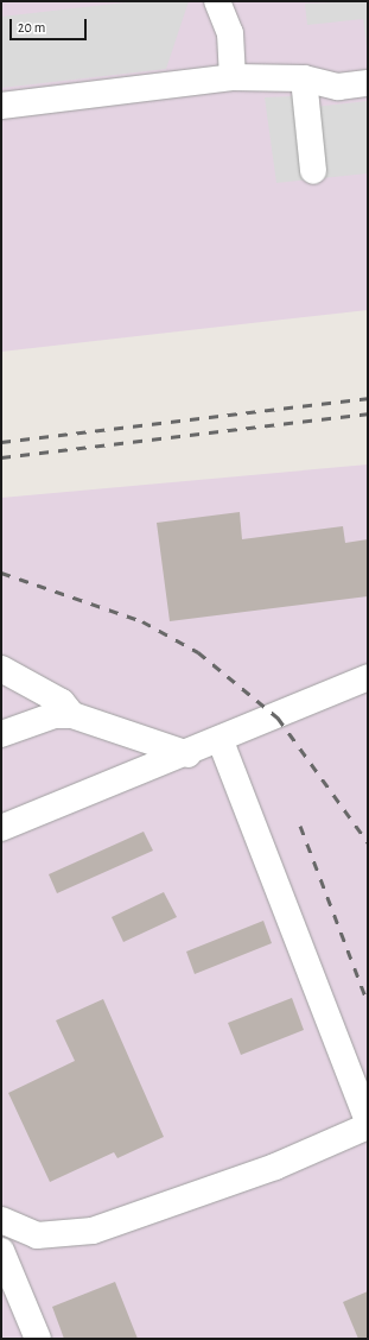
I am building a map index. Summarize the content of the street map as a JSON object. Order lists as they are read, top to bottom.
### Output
{
  "scale_bar": "20 m"
}
